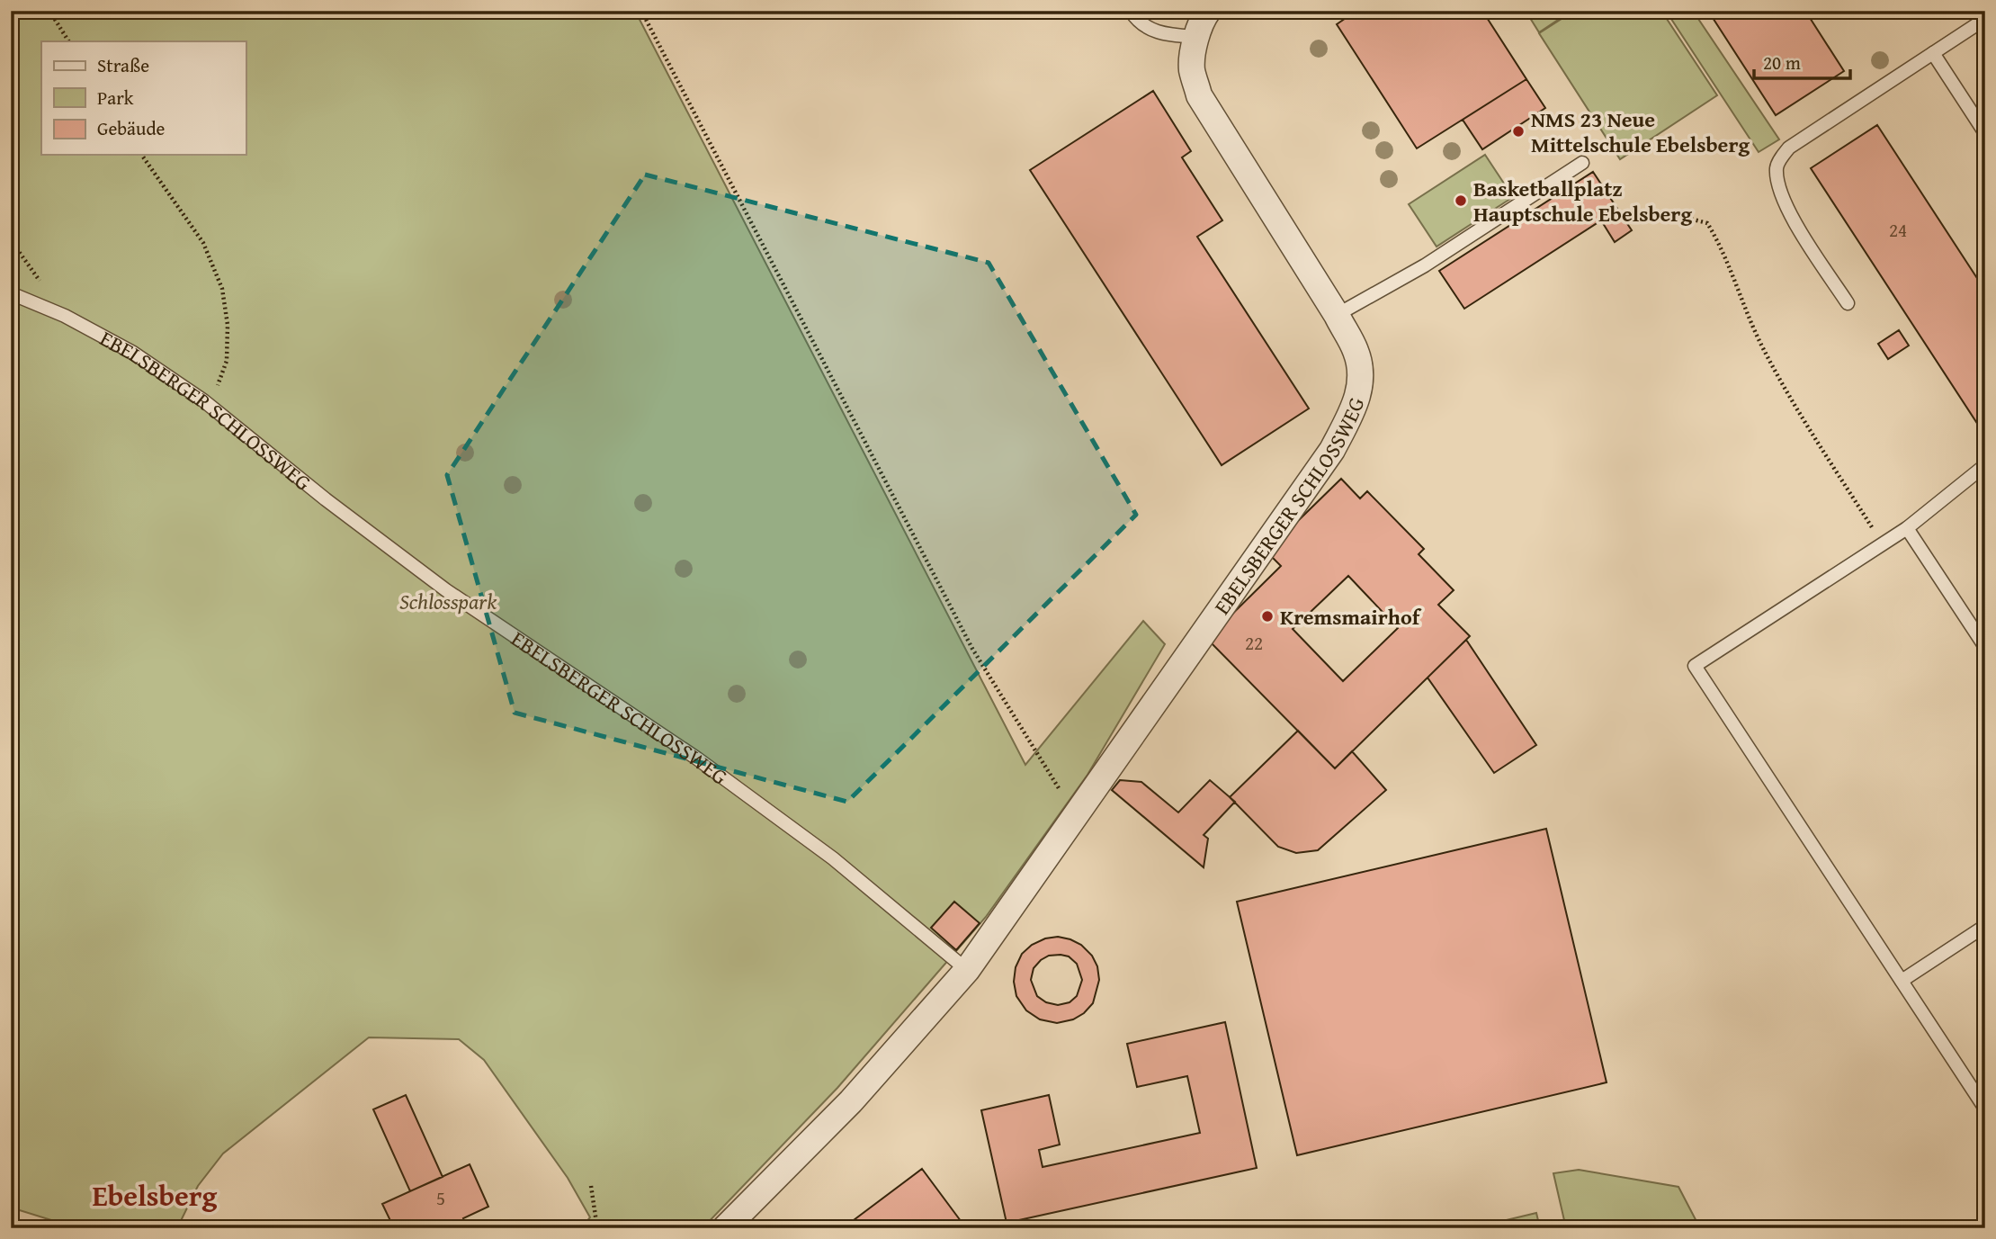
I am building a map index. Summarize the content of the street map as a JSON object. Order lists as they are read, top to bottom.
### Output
{
  "streets": {
    "street": ["EBELSBERGER SCHLOSSWEG"]
  },
  "districts": ["Ebelsberg"],
  "parks": ["Schlosspark"],
  "places": ["NMS 23 Neue Mittelschule Ebelsberg", "Basketballplatz Hauptschule Ebelsberg", "Kremsmairhof"],
  "house_numbers": ["24", "22", "5"],
  "legend": ["Straße", "Park", "Gebäude"],
  "scale_bar": "20 m"
}
